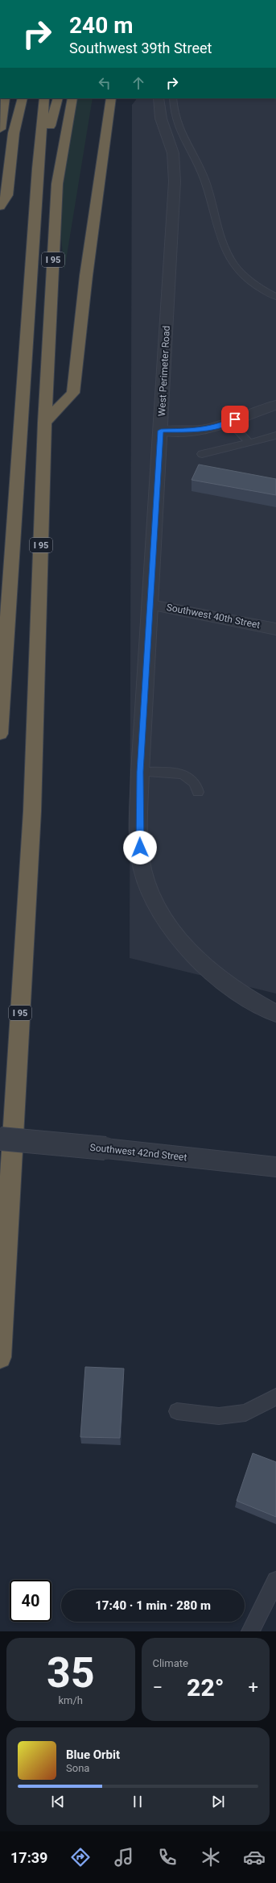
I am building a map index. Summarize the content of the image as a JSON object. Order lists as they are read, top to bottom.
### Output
{
  "streets": {
    "highway": ["I 95"],
    "street": ["West Perimeter Road", "Southwest 40th Street", "Southwest 42nd Street"]
  },
  "crossings": [
    ["West Perimeter Road", "Southwest 40th Street"]
  ],
  "page": {
    "turn": ["240 m", "Southwest 39th Street"],
    "limit": "40",
    "trip": "17:40 · 1 min · 280 m",
    "tile": [
      ["35", "km/h"],
      "Climate"
    ],
    "heat": ["−", "22°", "+"],
    "song": ["Blue Orbit", "Sona"],
    "tabs": "17:39"
  }
}
